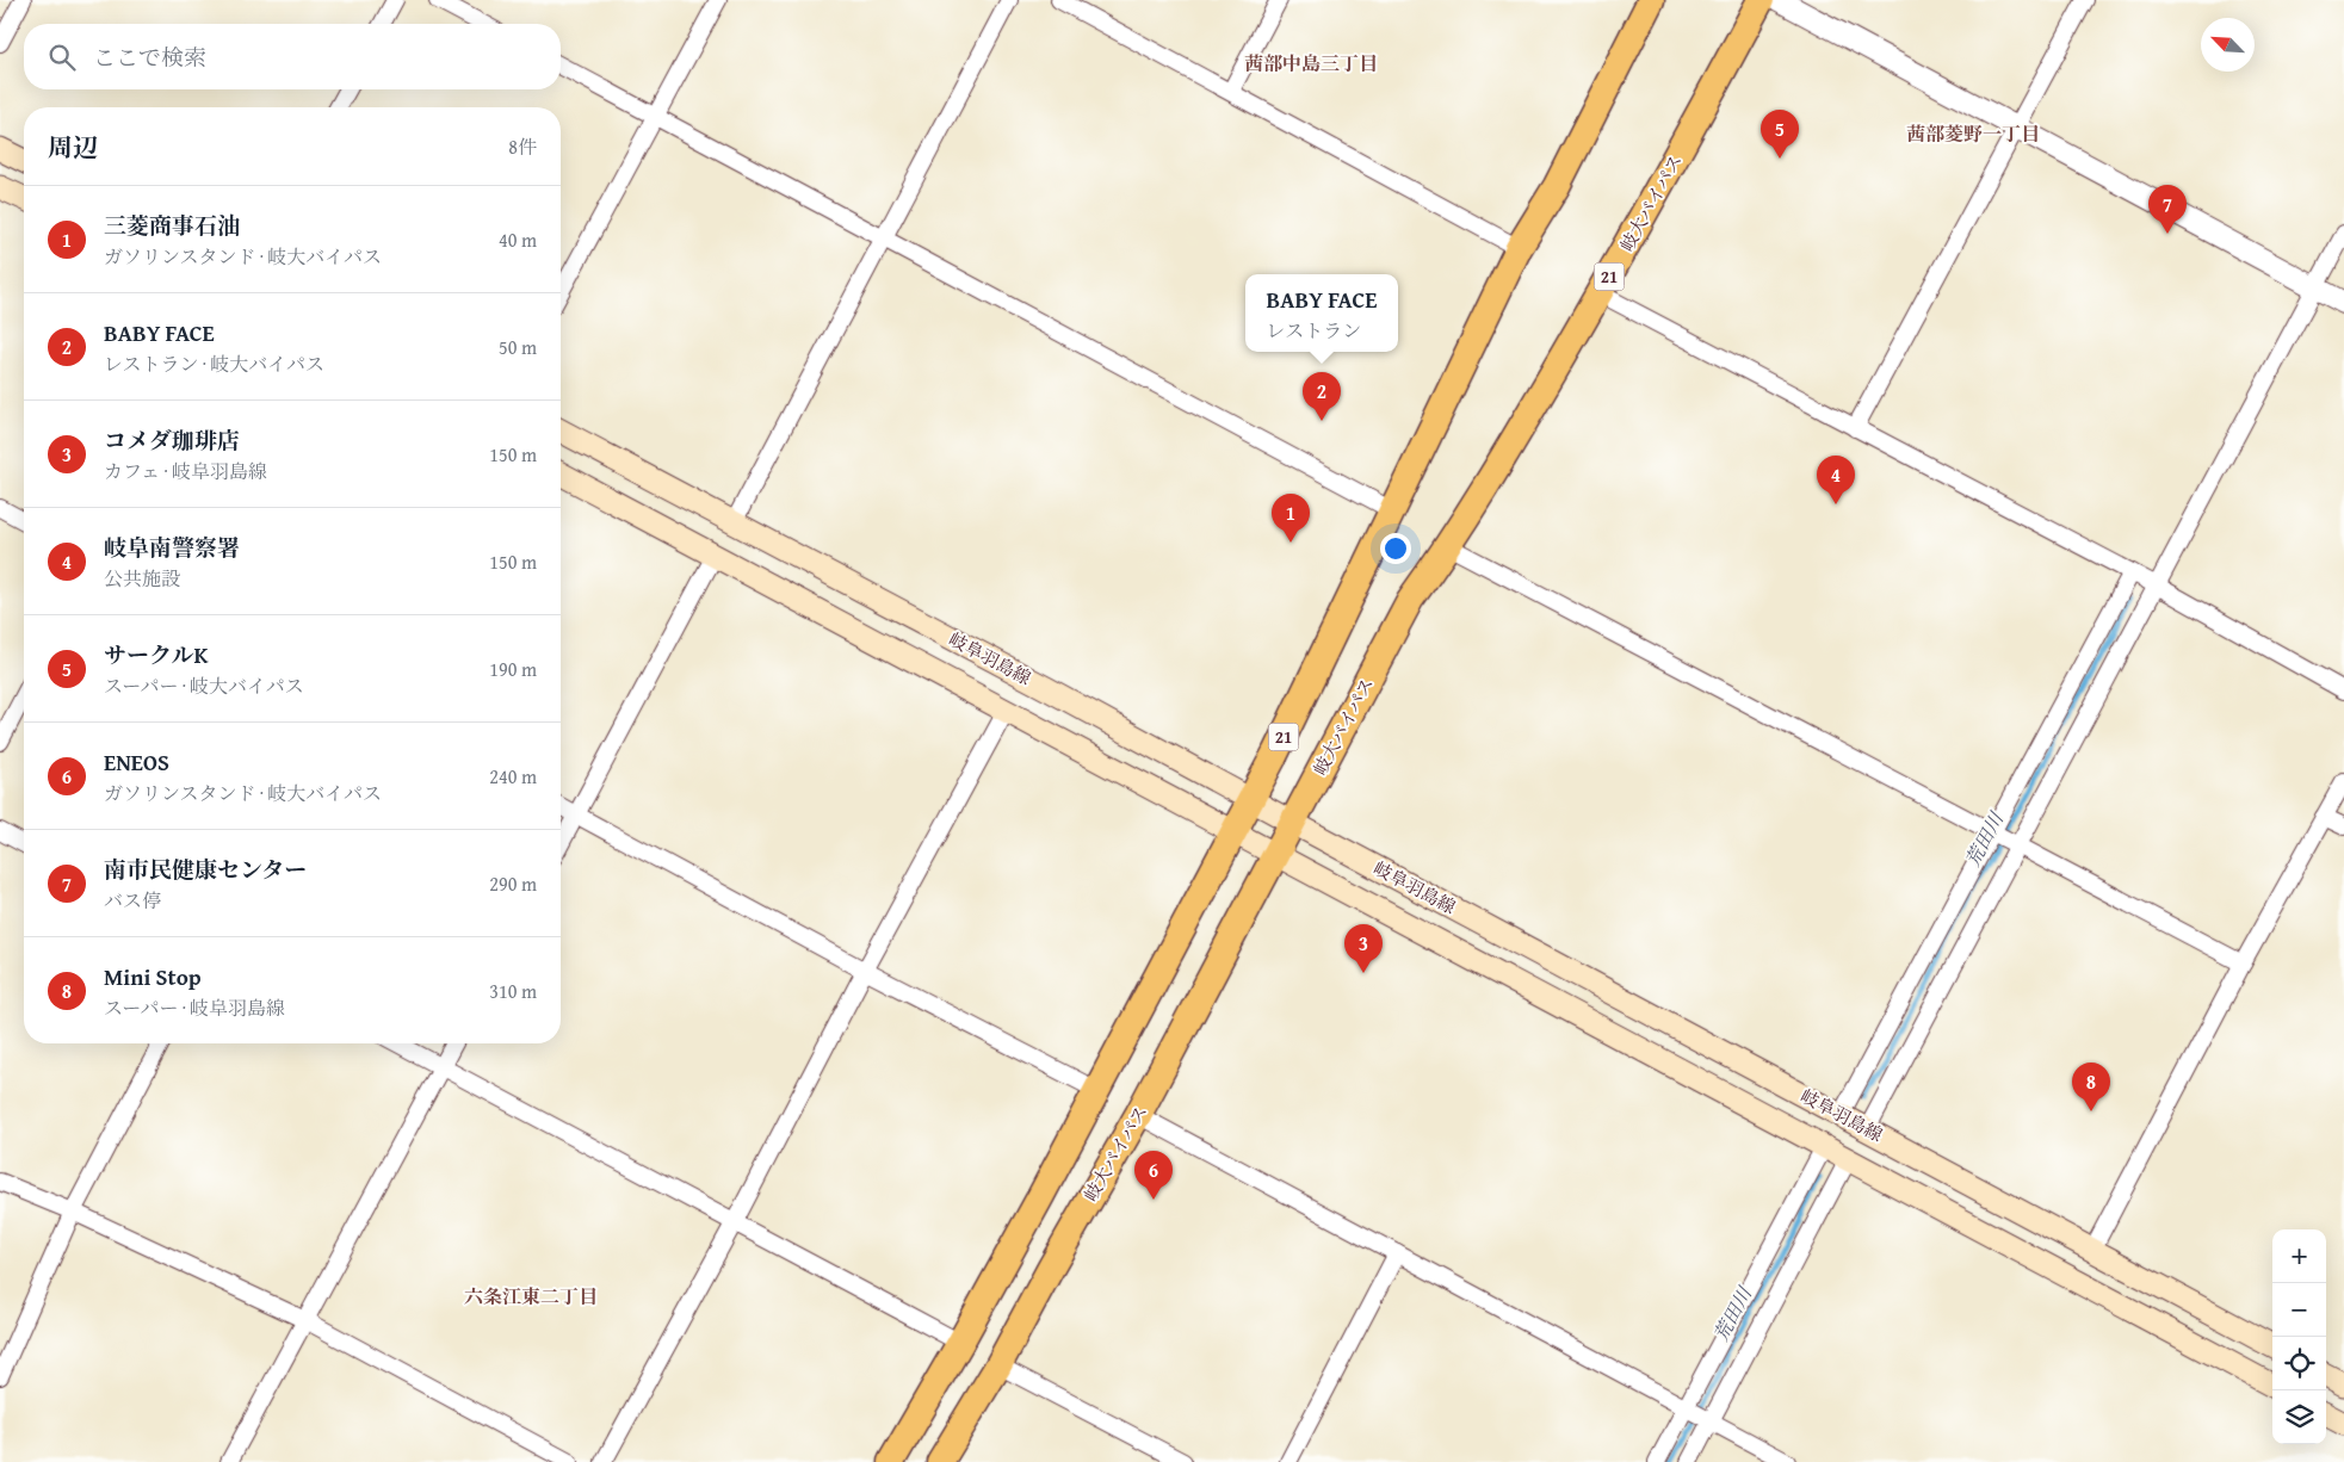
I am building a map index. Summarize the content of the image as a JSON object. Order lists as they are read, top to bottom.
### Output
{
  "streets": {
    "highway": ["岐大バイパス", "21"],
    "main road": ["岐阜羽島線"]
  },
  "crossings": [
    ["岐大バイパス", "岐阜羽島線"],
    ["21", "岐阜羽島線"]
  ],
  "districts": ["茜部中島三丁目", "茜部菱野一丁目", "六条江東二丁目"],
  "water": ["荒田川"],
  "north": "top left",
  "page": {
    "search": "ここで検索",
    "heading": ["周辺", "8件"],
    "pins": [
      "5",
      "7",
      "2",
      "4",
      "1",
      "3",
      "8",
      "6"
    ],
    "list": [
      {
        "mark": "1",
        "name": "三菱商事石油",
        "note": "ガソリンスタンド · 岐大バイパス",
        "value": "40 m"
      },
      {
        "mark": "2",
        "name": "BABY FACE",
        "note": "レストラン · 岐大バイパス",
        "value": "50 m"
      },
      {
        "mark": "3",
        "name": "コメダ珈琲店",
        "note": "カフェ · 岐阜羽島線",
        "value": "150 m"
      },
      {
        "mark": "4",
        "name": "岐阜南警察署",
        "note": "公共施設",
        "value": "150 m"
      },
      {
        "mark": "5",
        "name": "サークルK",
        "note": "スーパー · 岐大バイパス",
        "value": "190 m"
      },
      {
        "mark": "6",
        "name": "ENEOS",
        "note": "ガソリンスタンド · 岐大バイパス",
        "value": "240 m"
      },
      {
        "mark": "7",
        "name": "南市民健康センター",
        "note": "バス停",
        "value": "290 m"
      },
      {
        "mark": "8",
        "name": "Mini Stop",
        "note": "スーパー · 岐阜羽島線",
        "value": "310 m"
      }
    ],
    "popup": ["BABY FACE", "レストラン"],
    "map_buttons": ["+", "−"]
  }
}
